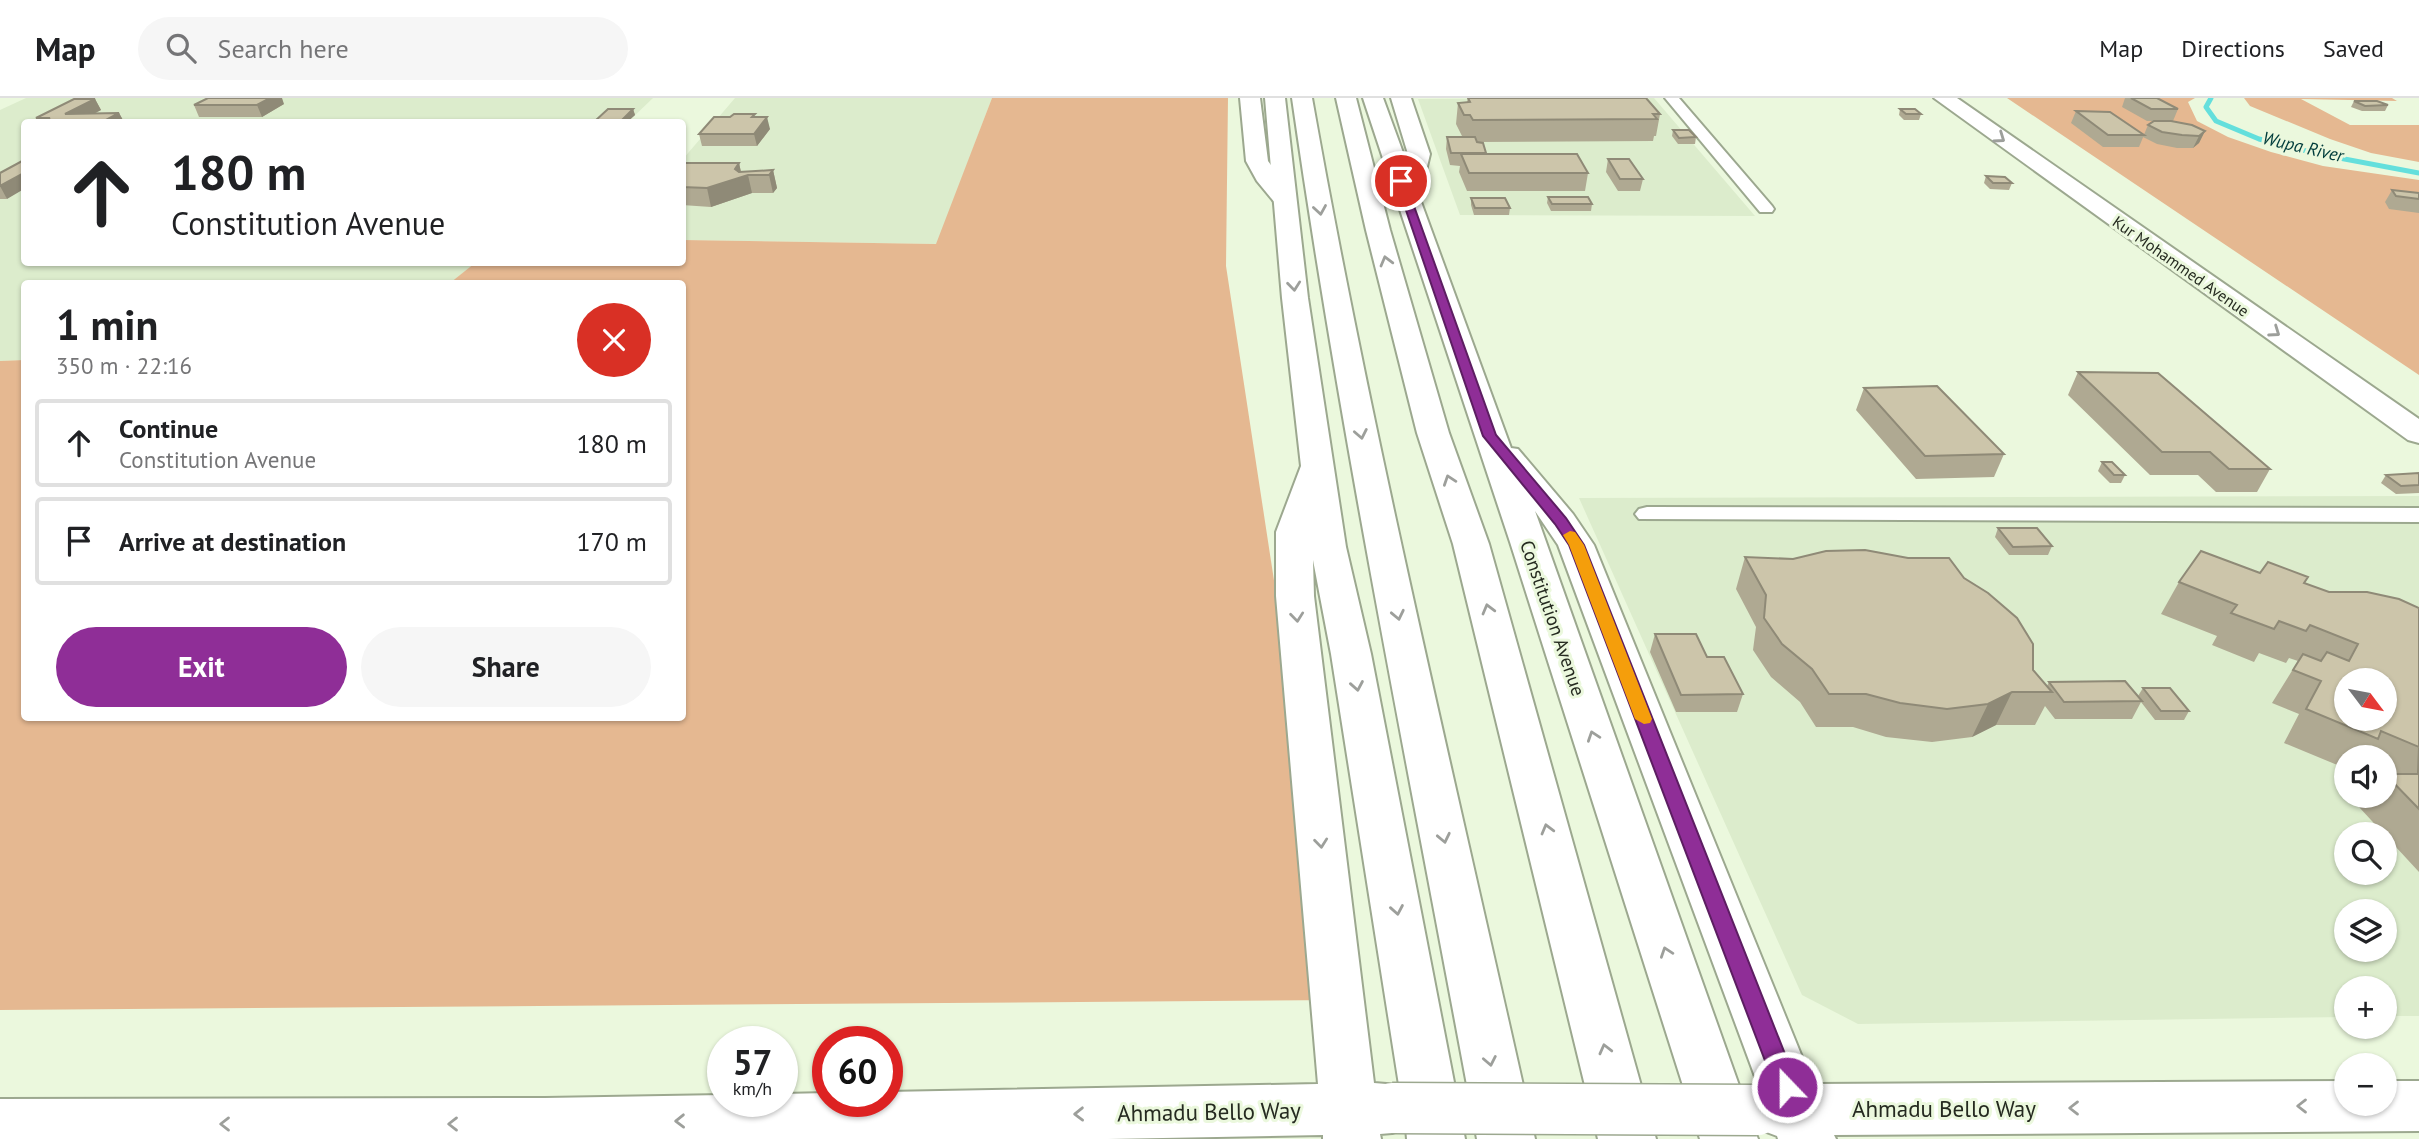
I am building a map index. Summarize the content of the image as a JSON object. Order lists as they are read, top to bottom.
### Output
{
  "streets": {
    "main road": ["Kur Mohammed Avenue", "Constitution Avenue", "Ahmadu Bello Way"]
  },
  "crossings": [
    ["Constitution Avenue", "Ahmadu Bello Way"]
  ],
  "one_way": ["Ahmadu Bello Way"],
  "water": ["Wupa River"],
  "north": "bottom right",
  "page": {
    "header": "Map",
    "search": "Search here",
    "nav": ["Map", "Directions", "Saved"],
    "turn": ["180 m", "Constitution Avenue"],
    "heading": ["1 min", "350 m · 22:16"],
    "list": [
      {
        "name": "Continue",
        "note": "Constitution Avenue",
        "value": "180 m"
      },
      {
        "name": "Arrive at destination",
        "value": "170 m"
      }
    ],
    "buttons": ["Exit", "Share"],
    "map_buttons": ["+", "−"],
    "speed": "57 km/h",
    "limit": "60"
  }
}
